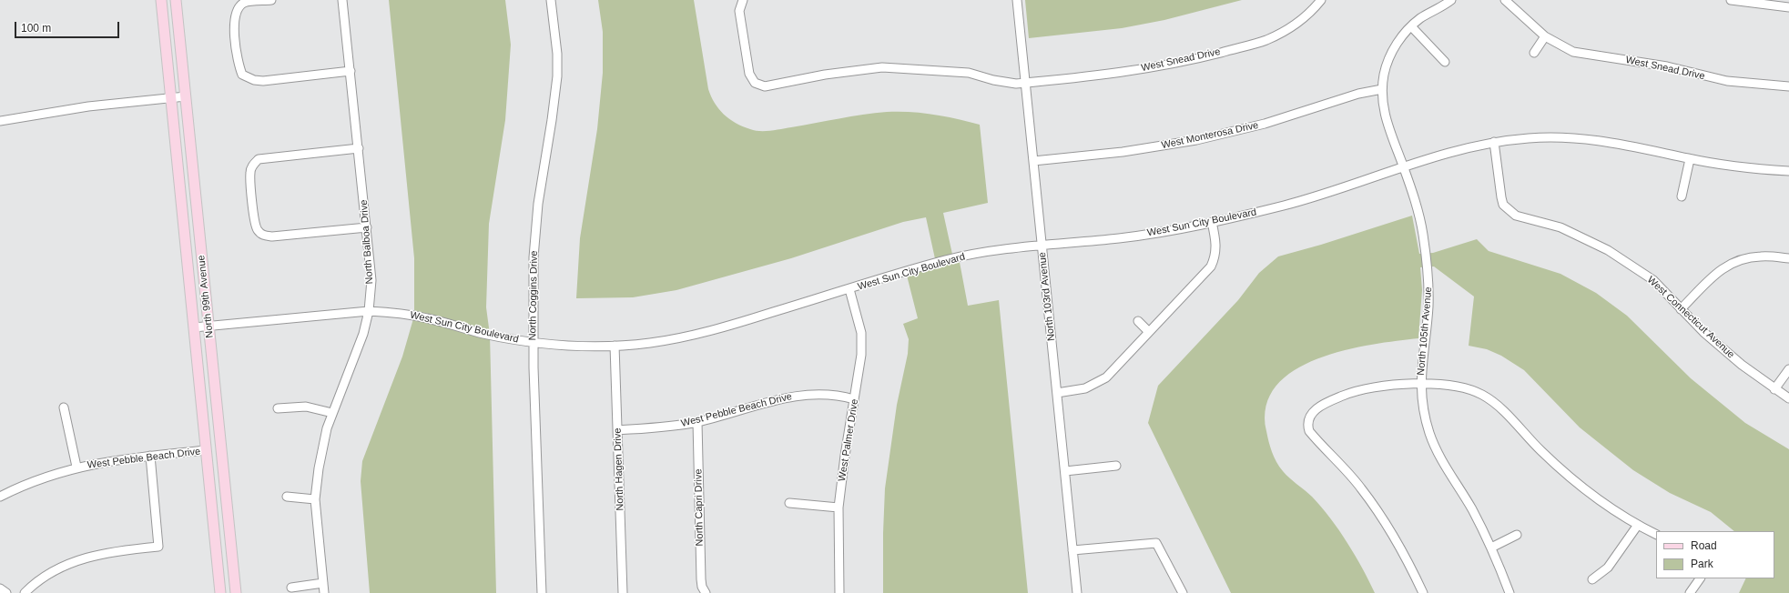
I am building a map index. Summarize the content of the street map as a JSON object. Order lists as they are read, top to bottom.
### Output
{
  "streets": {
    "main road": ["North 99th Avenue"],
    "street": [
      "West Snead Drive",
      "West Monterosa Drive",
      "West Sun City Boulevard",
      "North Balboa Drive",
      "North Coggins Drive",
      "North 103rd Avenue",
      "West Connecticut Avenue",
      "North 105th Avenue",
      "West Pebble Beach Drive",
      "West Palmer Drive",
      "North Hagen Drive",
      "North Capri Drive"
    ]
  },
  "crossings": [
    ["West Snead Drive", "North 103rd Avenue"],
    ["West Monterosa Drive", "North 103rd Avenue"],
    ["West Monterosa Drive", "North 105th Avenue"],
    ["West Sun City Boulevard", "North Balboa Drive"],
    ["West Sun City Boulevard", "North Coggins Drive"],
    ["West Sun City Boulevard", "North 99th Avenue"],
    ["West Sun City Boulevard", "North 103rd Avenue"],
    ["West Sun City Boulevard", "West Connecticut Avenue"],
    ["West Sun City Boulevard", "North 105th Avenue"],
    ["West Sun City Boulevard", "West Palmer Drive"],
    ["West Sun City Boulevard", "North Hagen Drive"],
    ["North 99th Avenue", "West Pebble Beach Drive"],
    ["West Pebble Beach Drive", "West Palmer Drive"],
    ["West Pebble Beach Drive", "North Hagen Drive"],
    ["West Pebble Beach Drive", "North Capri Drive"]
  ],
  "legend": ["Road", "Park"],
  "scale_bar": "100 m"
}
